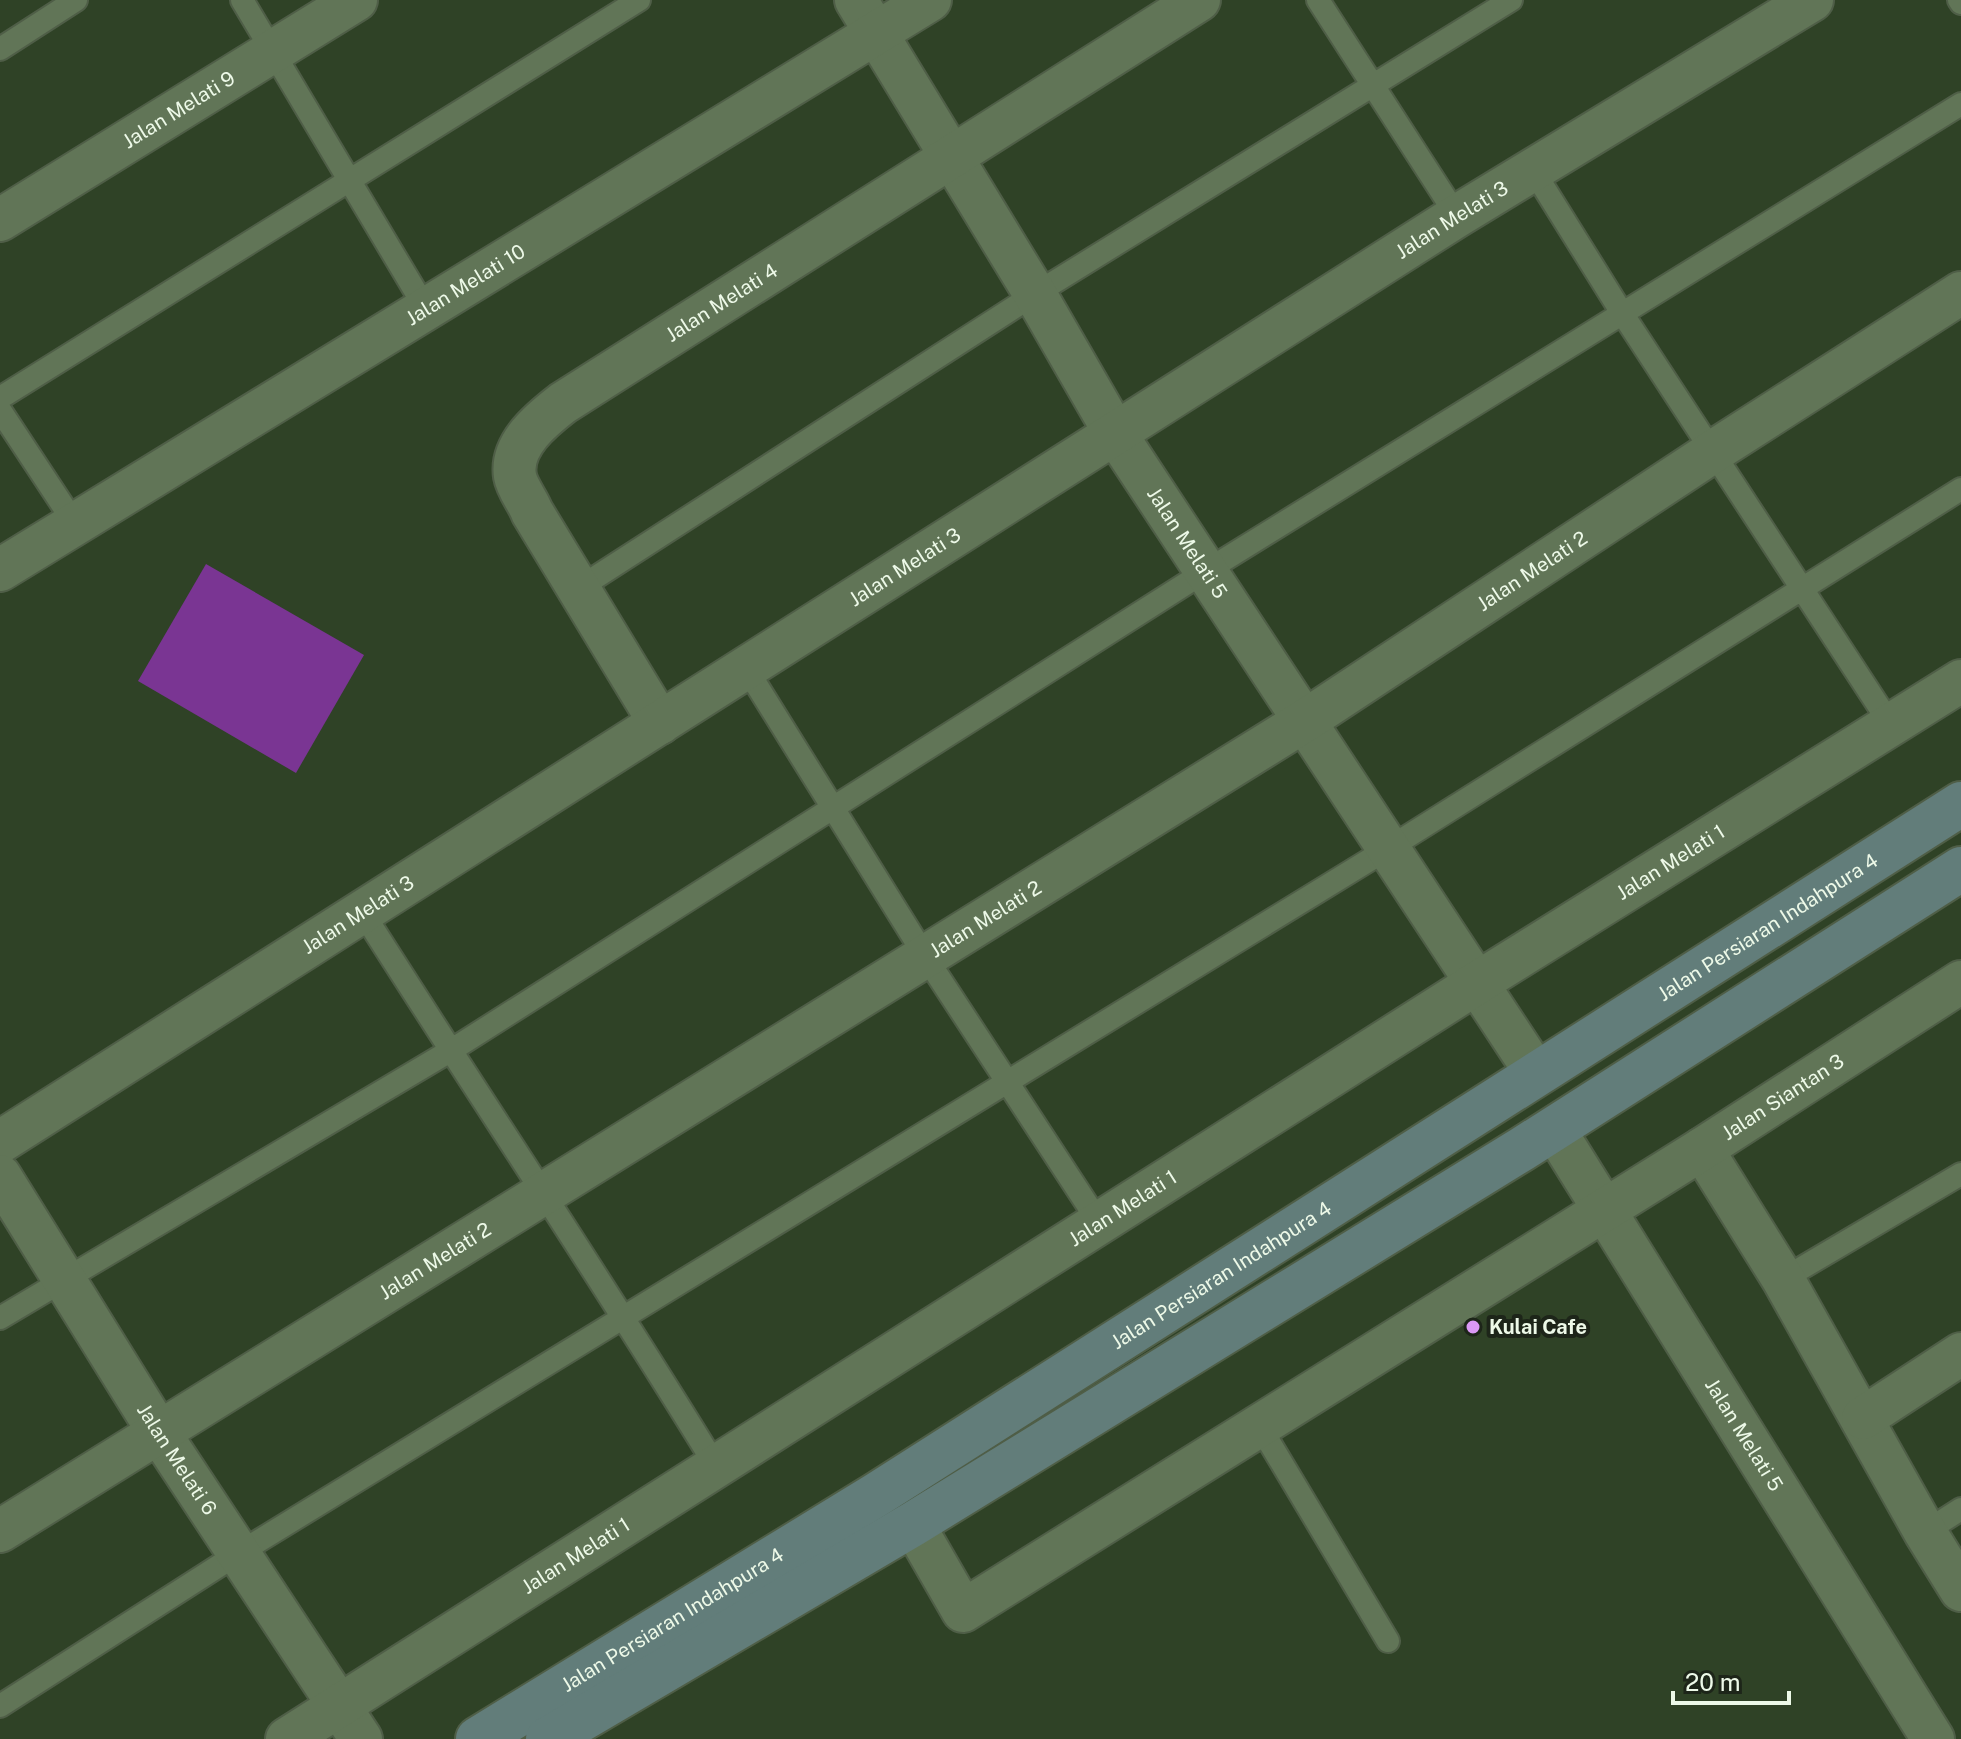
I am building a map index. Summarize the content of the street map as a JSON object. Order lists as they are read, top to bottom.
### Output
{
  "streets": {
    "main road": ["Jalan Persiaran Indahpura 4"],
    "street": [
      "Jalan Melati 9",
      "Jalan Melati 3",
      "Jalan Melati 10",
      "Jalan Melati 4",
      "Jalan Melati 5",
      "Jalan Melati 2",
      "Jalan Melati 1",
      "Jalan Siantan 3",
      "Jalan Melati 6"
    ]
  },
  "crossings": [
    ["Jalan Melati 3", "Jalan Melati 4"],
    ["Jalan Melati 3", "Jalan Melati 5"],
    ["Jalan Melati 10", "Jalan Melati 5"],
    ["Jalan Melati 4", "Jalan Melati 5"],
    ["Jalan Melati 5", "Jalan Melati 2"],
    ["Jalan Melati 5", "Jalan Melati 1"],
    ["Jalan Melati 5", "Jalan Persiaran Indahpura 4"],
    ["Jalan Melati 5", "Jalan Siantan 3"],
    ["Jalan Melati 2", "Jalan Melati 6"],
    ["Jalan Melati 1", "Jalan Melati 6"],
    ["Jalan Persiaran Indahpura 4", "Jalan Siantan 3"]
  ],
  "places": ["Kulai Cafe"],
  "scale_bar": "20 m"
}
